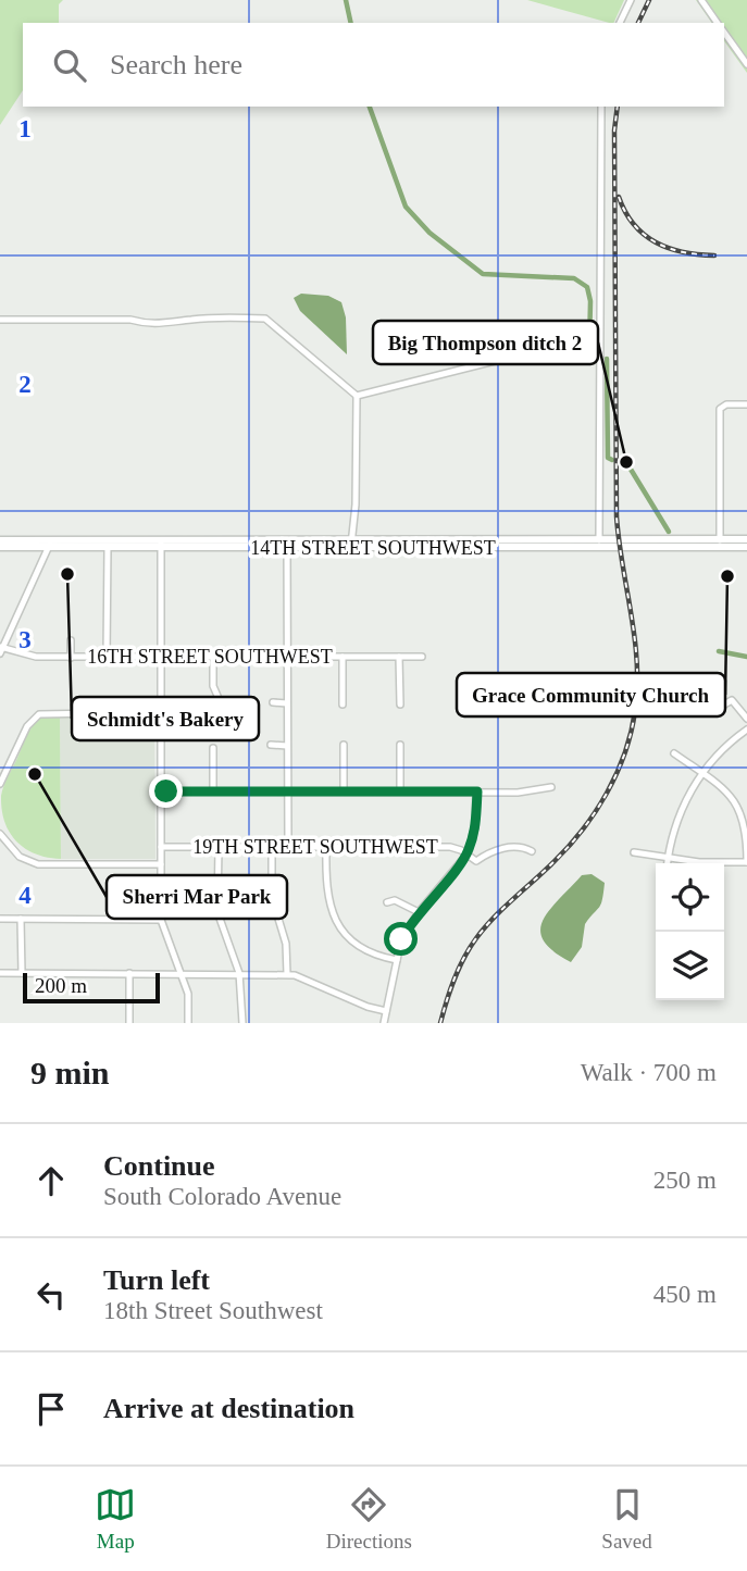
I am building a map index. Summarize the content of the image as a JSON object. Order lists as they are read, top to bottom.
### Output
{
  "streets": {
    "main road": ["14TH STREET SOUTHWEST"],
    "street": ["16TH STREET SOUTHWEST", "19TH STREET SOUTHWEST"]
  },
  "places": [
    "Big Thompson ditch 2",
    "Schmidt's Bakery",
    "Grace Community Church",
    "Sherri Mar Park"
  ],
  "scale_bar": "200 m",
  "page": {
    "search": "Search here",
    "scale": "200 m",
    "heading": ["9 min", "Walk · 700 m"],
    "list": [
      ["Continue", "South Colorado Avenue", "250 m"],
      ["Turn left", "18th Street Southwest", "450 m"],
      "Arrive at destination"
    ],
    "nav": ["Map", "Directions", "Saved"]
  },
  "grid": {
    "rows": [
      "1",
      "2",
      "3",
      "4"
    ]
  }
}
